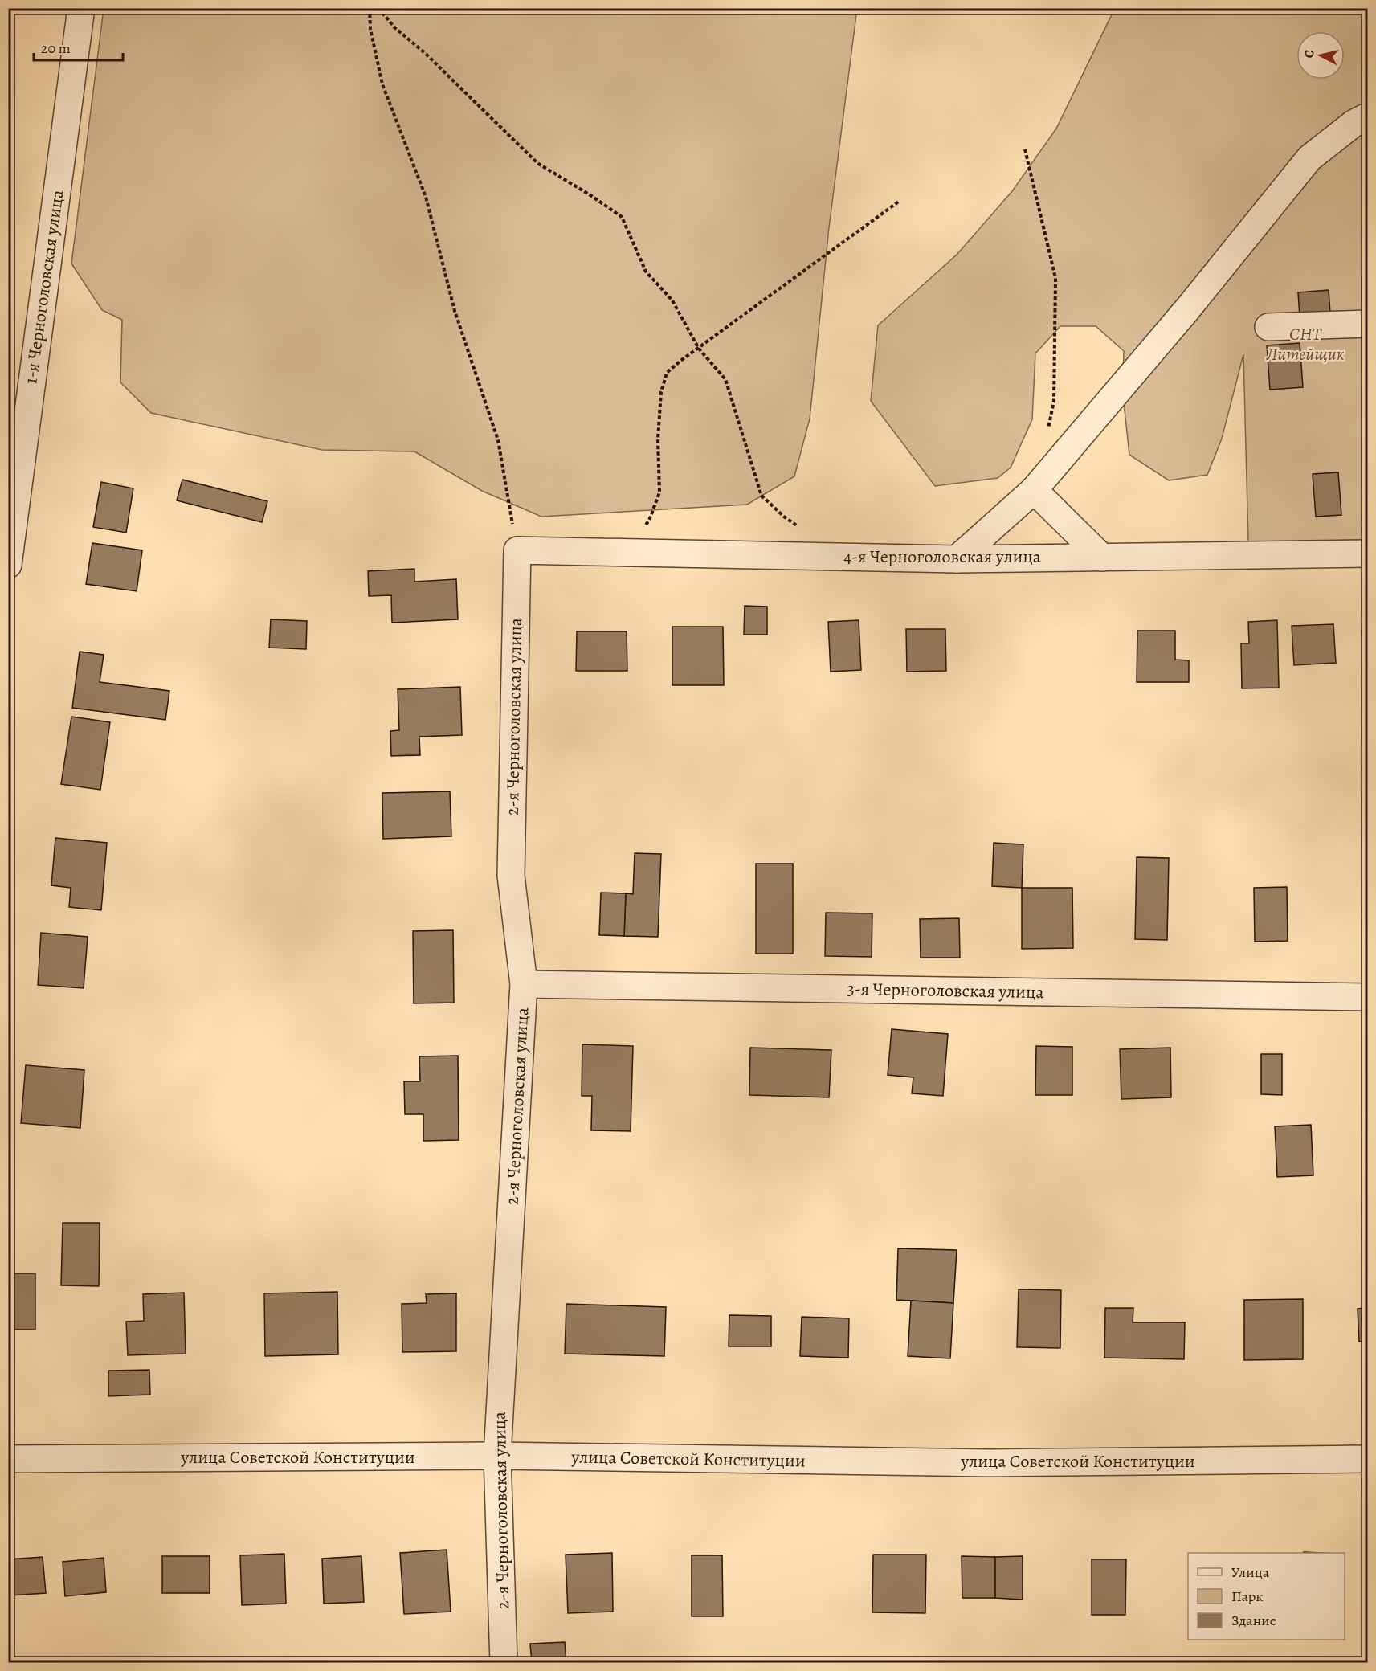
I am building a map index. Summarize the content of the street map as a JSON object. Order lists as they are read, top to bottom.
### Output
{
  "streets": {
    "street": [
      "1-я Черноголовская улица",
      "4-я Черноголовская улица",
      "2-я Черноголовская улица",
      "3-я Черноголовская улица",
      "улица Советской Конституции"
    ]
  },
  "crossings": [
    ["4-я Черноголовская улица", "2-я Черноголовская улица"],
    ["2-я Черноголовская улица", "3-я Черноголовская улица"],
    ["2-я Черноголовская улица", "улица Советской Конституции"]
  ],
  "parks": ["СНТ Литейщик"],
  "legend": ["Улица", "Парк", "Здание"],
  "scale_bar": "20 m",
  "north": "left"
}
